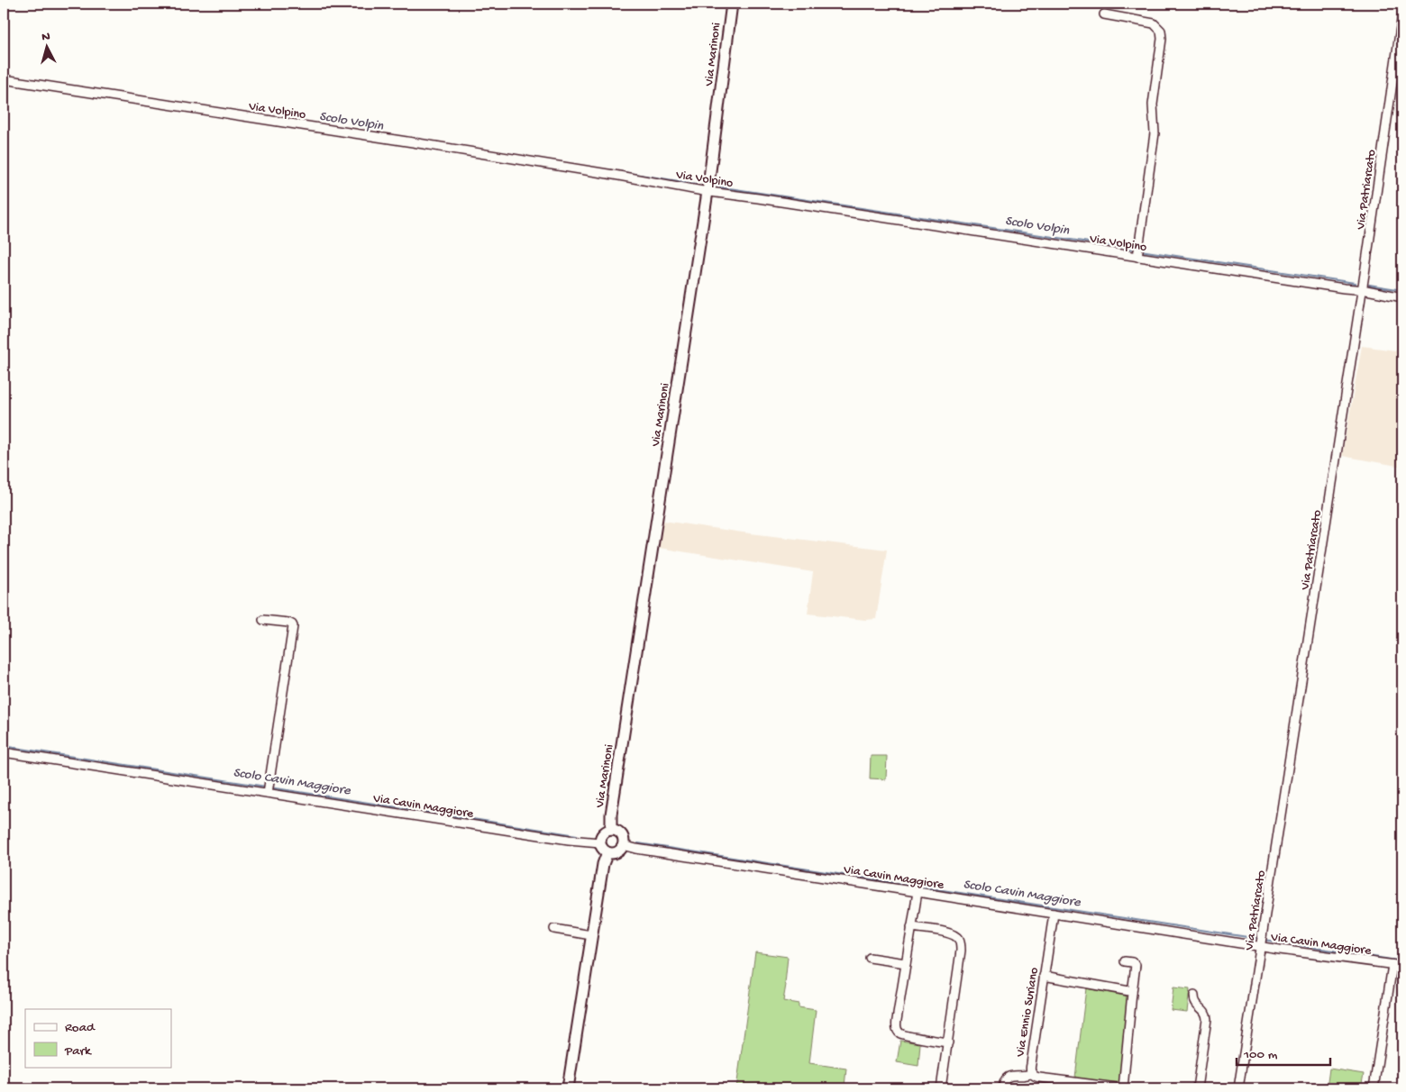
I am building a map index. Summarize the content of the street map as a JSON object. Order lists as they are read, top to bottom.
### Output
{
  "streets": {
    "main road": ["Via Marinoni"],
    "street": [
      "Via Volpino",
      "Via Patriarcato",
      "Via Cavin Maggiore",
      "Via Ennio Suriano"
    ]
  },
  "crossings": [
    ["Via Marinoni", "Via Volpino"],
    ["Via Marinoni", "Via Cavin Maggiore"],
    ["Via Volpino", "Via Patriarcato"],
    ["Via Patriarcato", "Via Cavin Maggiore"],
    ["Via Cavin Maggiore", "Via Ennio Suriano"]
  ],
  "water": ["Scolo Volpin", "Scolo Cavin Maggiore"],
  "legend": ["Road", "Park"],
  "scale_bar": "100 m",
  "north": "top"
}
